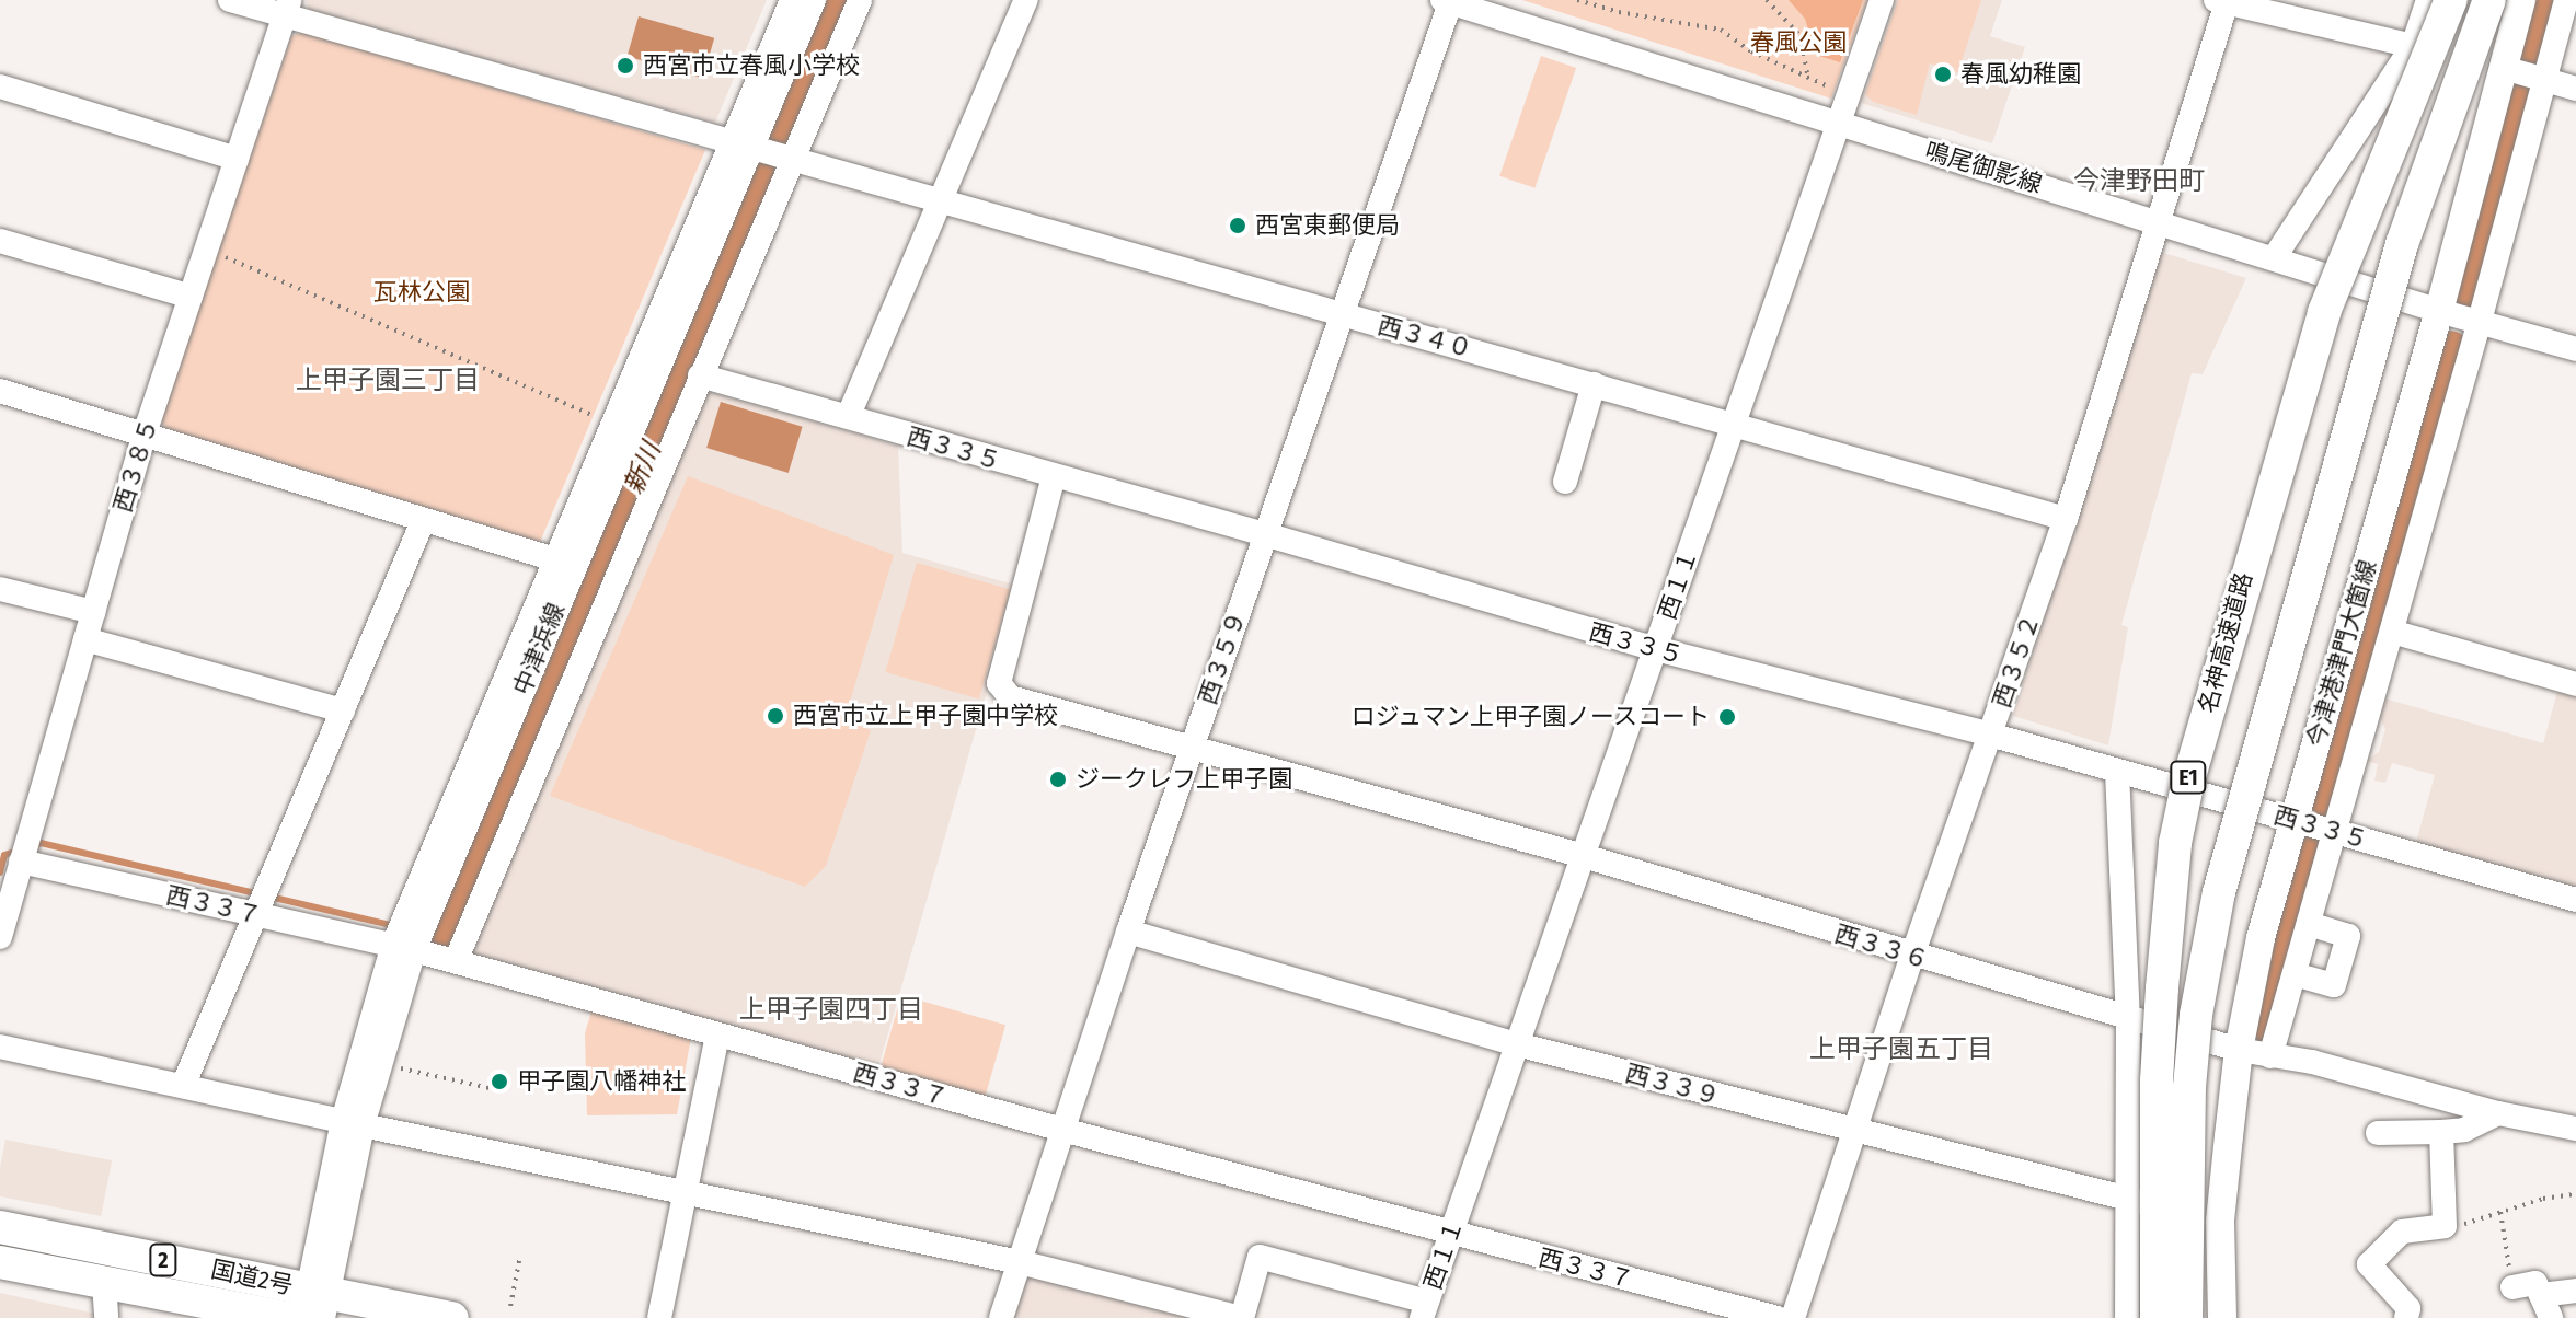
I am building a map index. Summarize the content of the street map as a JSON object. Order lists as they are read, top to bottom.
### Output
{
  "streets": {
    "highway": [
      "名神高速道路",
      "E1",
      "2",
      "国道2号"
    ],
    "main road": ["今津港津門大箇線"],
    "street": [
      "鳴尾御影線",
      "西３４０",
      "西３３５",
      "西３８５",
      "西１１",
      "中津浜線",
      "西３５９",
      "西３５２",
      "西３３７",
      "西３３６",
      "西３３９"
    ]
  },
  "crossings": [
    ["鳴尾御影線", "西１１"],
    ["鳴尾御影線", "今津港津門大箇線"],
    ["鳴尾御影線", "西３５９"],
    ["鳴尾御影線", "西３５２"],
    ["西３４０", "西３８５"],
    ["西３４０", "西１１"],
    ["西３４０", "中津浜線"],
    ["西３４０", "西３５９"],
    ["西３４０", "西３５２"],
    ["西３３５", "西１１"],
    ["西３３５", "今津港津門大箇線"],
    ["西３３５", "西３５９"],
    ["西３３５", "西３５２"],
    ["西３３５", "西３３６"],
    ["西３８５", "西３３７"],
    ["西１１", "西３３７"],
    ["西１１", "西３３６"],
    ["西１１", "西３３９"],
    ["中津浜線", "西３３７"],
    ["中津浜線", "国道2号"],
    ["今津港津門大箇線", "西３３６"],
    ["今津港津門大箇線", "西３３９"],
    ["西３５９", "西３３７"],
    ["西３５９", "西３３６"],
    ["西３５９", "西３３９"],
    ["西３５２", "西３３６"],
    ["西３５２", "西３３９"]
  ],
  "districts": [
    "今津野田町",
    "上甲子園三丁目",
    "上甲子園四丁目",
    "上甲子園五丁目"
  ],
  "water": ["新川"],
  "parks": ["春風公園", "瓦林公園"],
  "places": [
    "西宮市立春風小学校",
    "春風幼稚園",
    "西宮東郵便局",
    "西宮市立上甲子園中学校",
    "ロジュマン上甲子園ノースコート",
    "ジークレフ上甲子園",
    "甲子園八幡神社"
  ]
}
